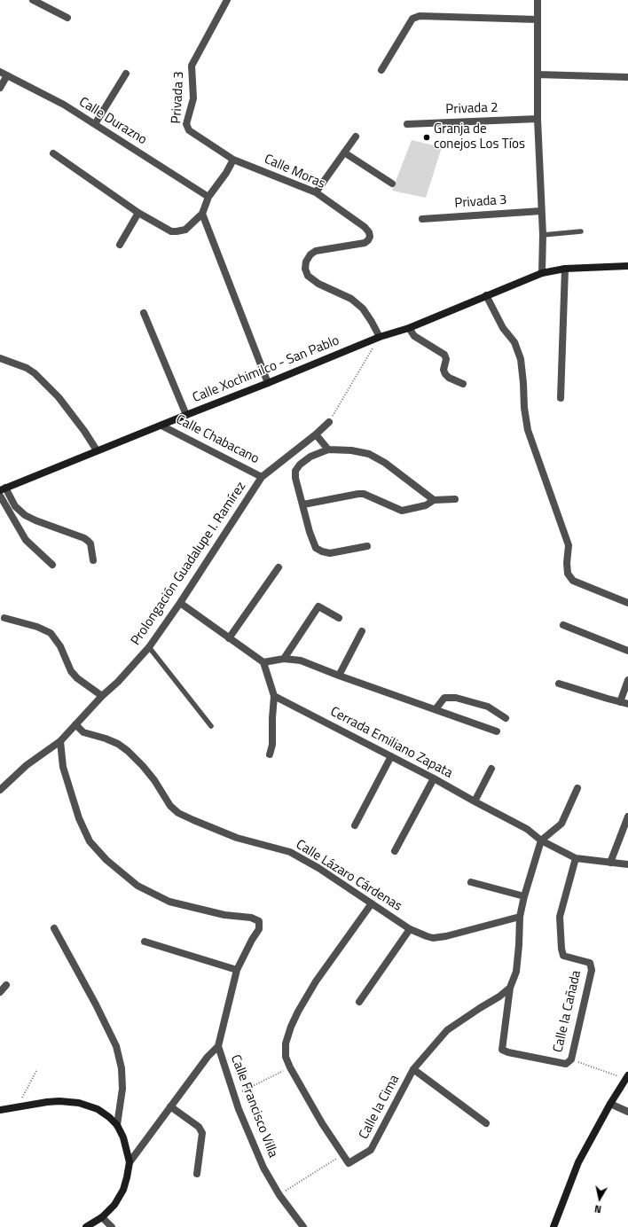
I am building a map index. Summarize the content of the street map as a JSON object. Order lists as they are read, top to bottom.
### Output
{
  "streets": {
    "main road": ["Calle Xochimilco - San Pablo"],
    "street": [
      "Privada 3",
      "Privada 2",
      "Calle Durazno",
      "Calle Moras",
      "Calle Chabacano",
      "Prolongación Guadalupe I. Ramírez",
      "Cerrada Emiliano Zapata",
      "Calle Lázaro Cárdenas",
      "Calle la Cañada",
      "Calle Francisco Villa",
      "Calle la Cima"
    ]
  },
  "crossings": [
    ["Privada 3", "Calle Moras"],
    ["Calle Moras", "Calle Xochimilco - San Pablo"],
    ["Calle Xochimilco - San Pablo", "Calle Chabacano"],
    ["Calle Chabacano", "Prolongación Guadalupe I. Ramírez"],
    ["Prolongación Guadalupe I. Ramírez", "Calle Lázaro Cárdenas"],
    ["Prolongación Guadalupe I. Ramírez", "Calle Francisco Villa"],
    ["Cerrada Emiliano Zapata", "Calle la Cañada"],
    ["Calle la Cañada", "Calle la Cima"]
  ],
  "places": ["Granja de conejos Los Tíos"],
  "north": "bottom"
}
